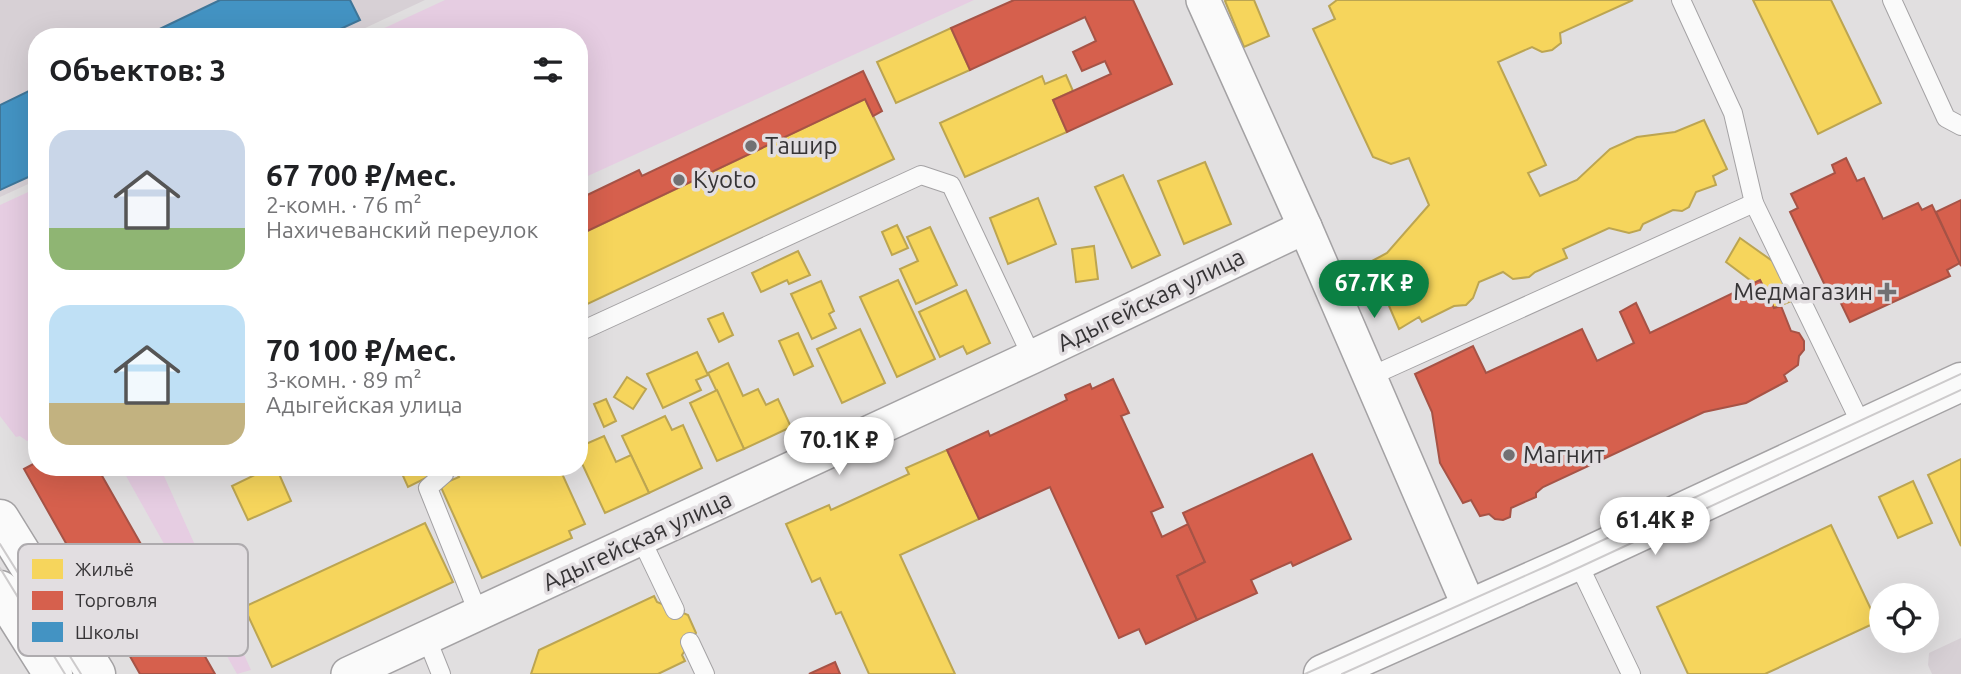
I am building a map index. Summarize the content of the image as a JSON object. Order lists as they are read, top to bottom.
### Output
{
  "streets": {
    "street": ["Адыгейская улица"]
  },
  "places": {
    "other": ["Ташир", "Kyoto", "Магнит"],
    "health": ["Медмагазин"]
  },
  "legend": ["Жильё", "Торговля", "Школы"],
  "page": {
    "heading": "Объектов: 3",
    "list": [
      {
        "name": "67 700 ₽/мес.",
        "note": "2-комн. · 76 m² · Нахичеванский переулок"
      },
      {
        "name": "70 100 ₽/мес.",
        "note": "3-комн. · 89 m² · Адыгейская улица"
      }
    ],
    "price": ["67.7K ₽", "70.1K ₽", "61.4K ₽"]
  }
}
